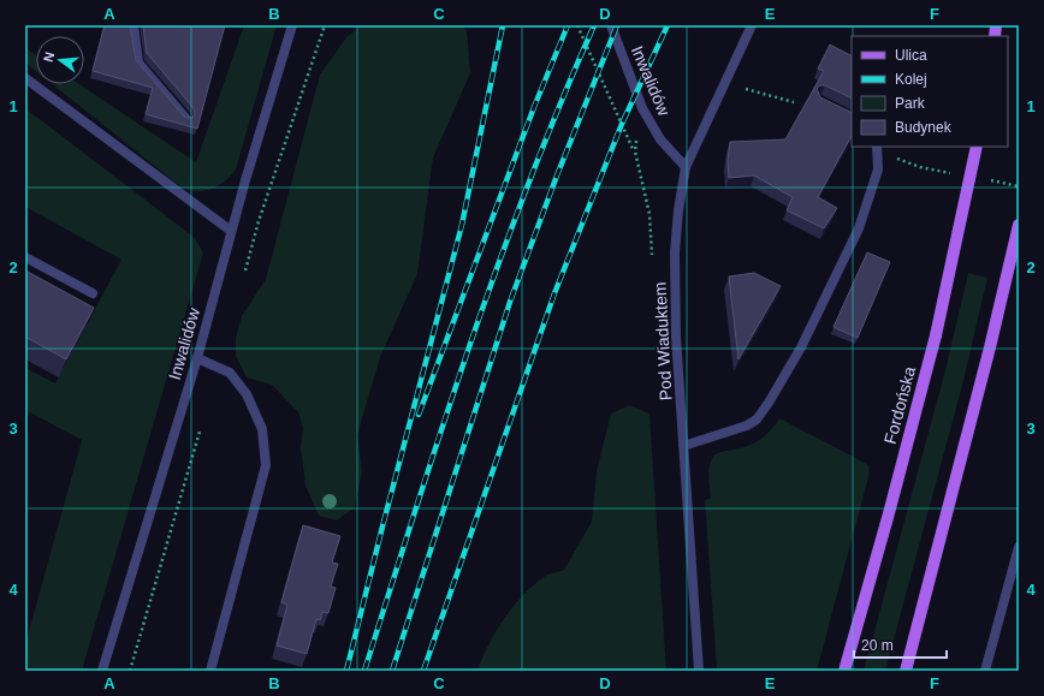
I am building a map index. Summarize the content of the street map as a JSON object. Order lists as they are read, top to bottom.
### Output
{
  "streets": {
    "main road": ["Fordońska"],
    "street": ["Inwalidów", "Pod Wiaduktem"]
  },
  "crossings": [
    ["Inwalidów", "Pod Wiaduktem"]
  ],
  "legend": [
    "Ulica",
    "Kolej",
    "Park",
    "Budynek"
  ],
  "scale_bar": "20 m",
  "north": "left",
  "grid": {
    "columns": [
      "A",
      "B",
      "C",
      "D",
      "E",
      "F"
    ],
    "rows": [
      "1",
      "2",
      "3",
      "4"
    ]
  }
}
